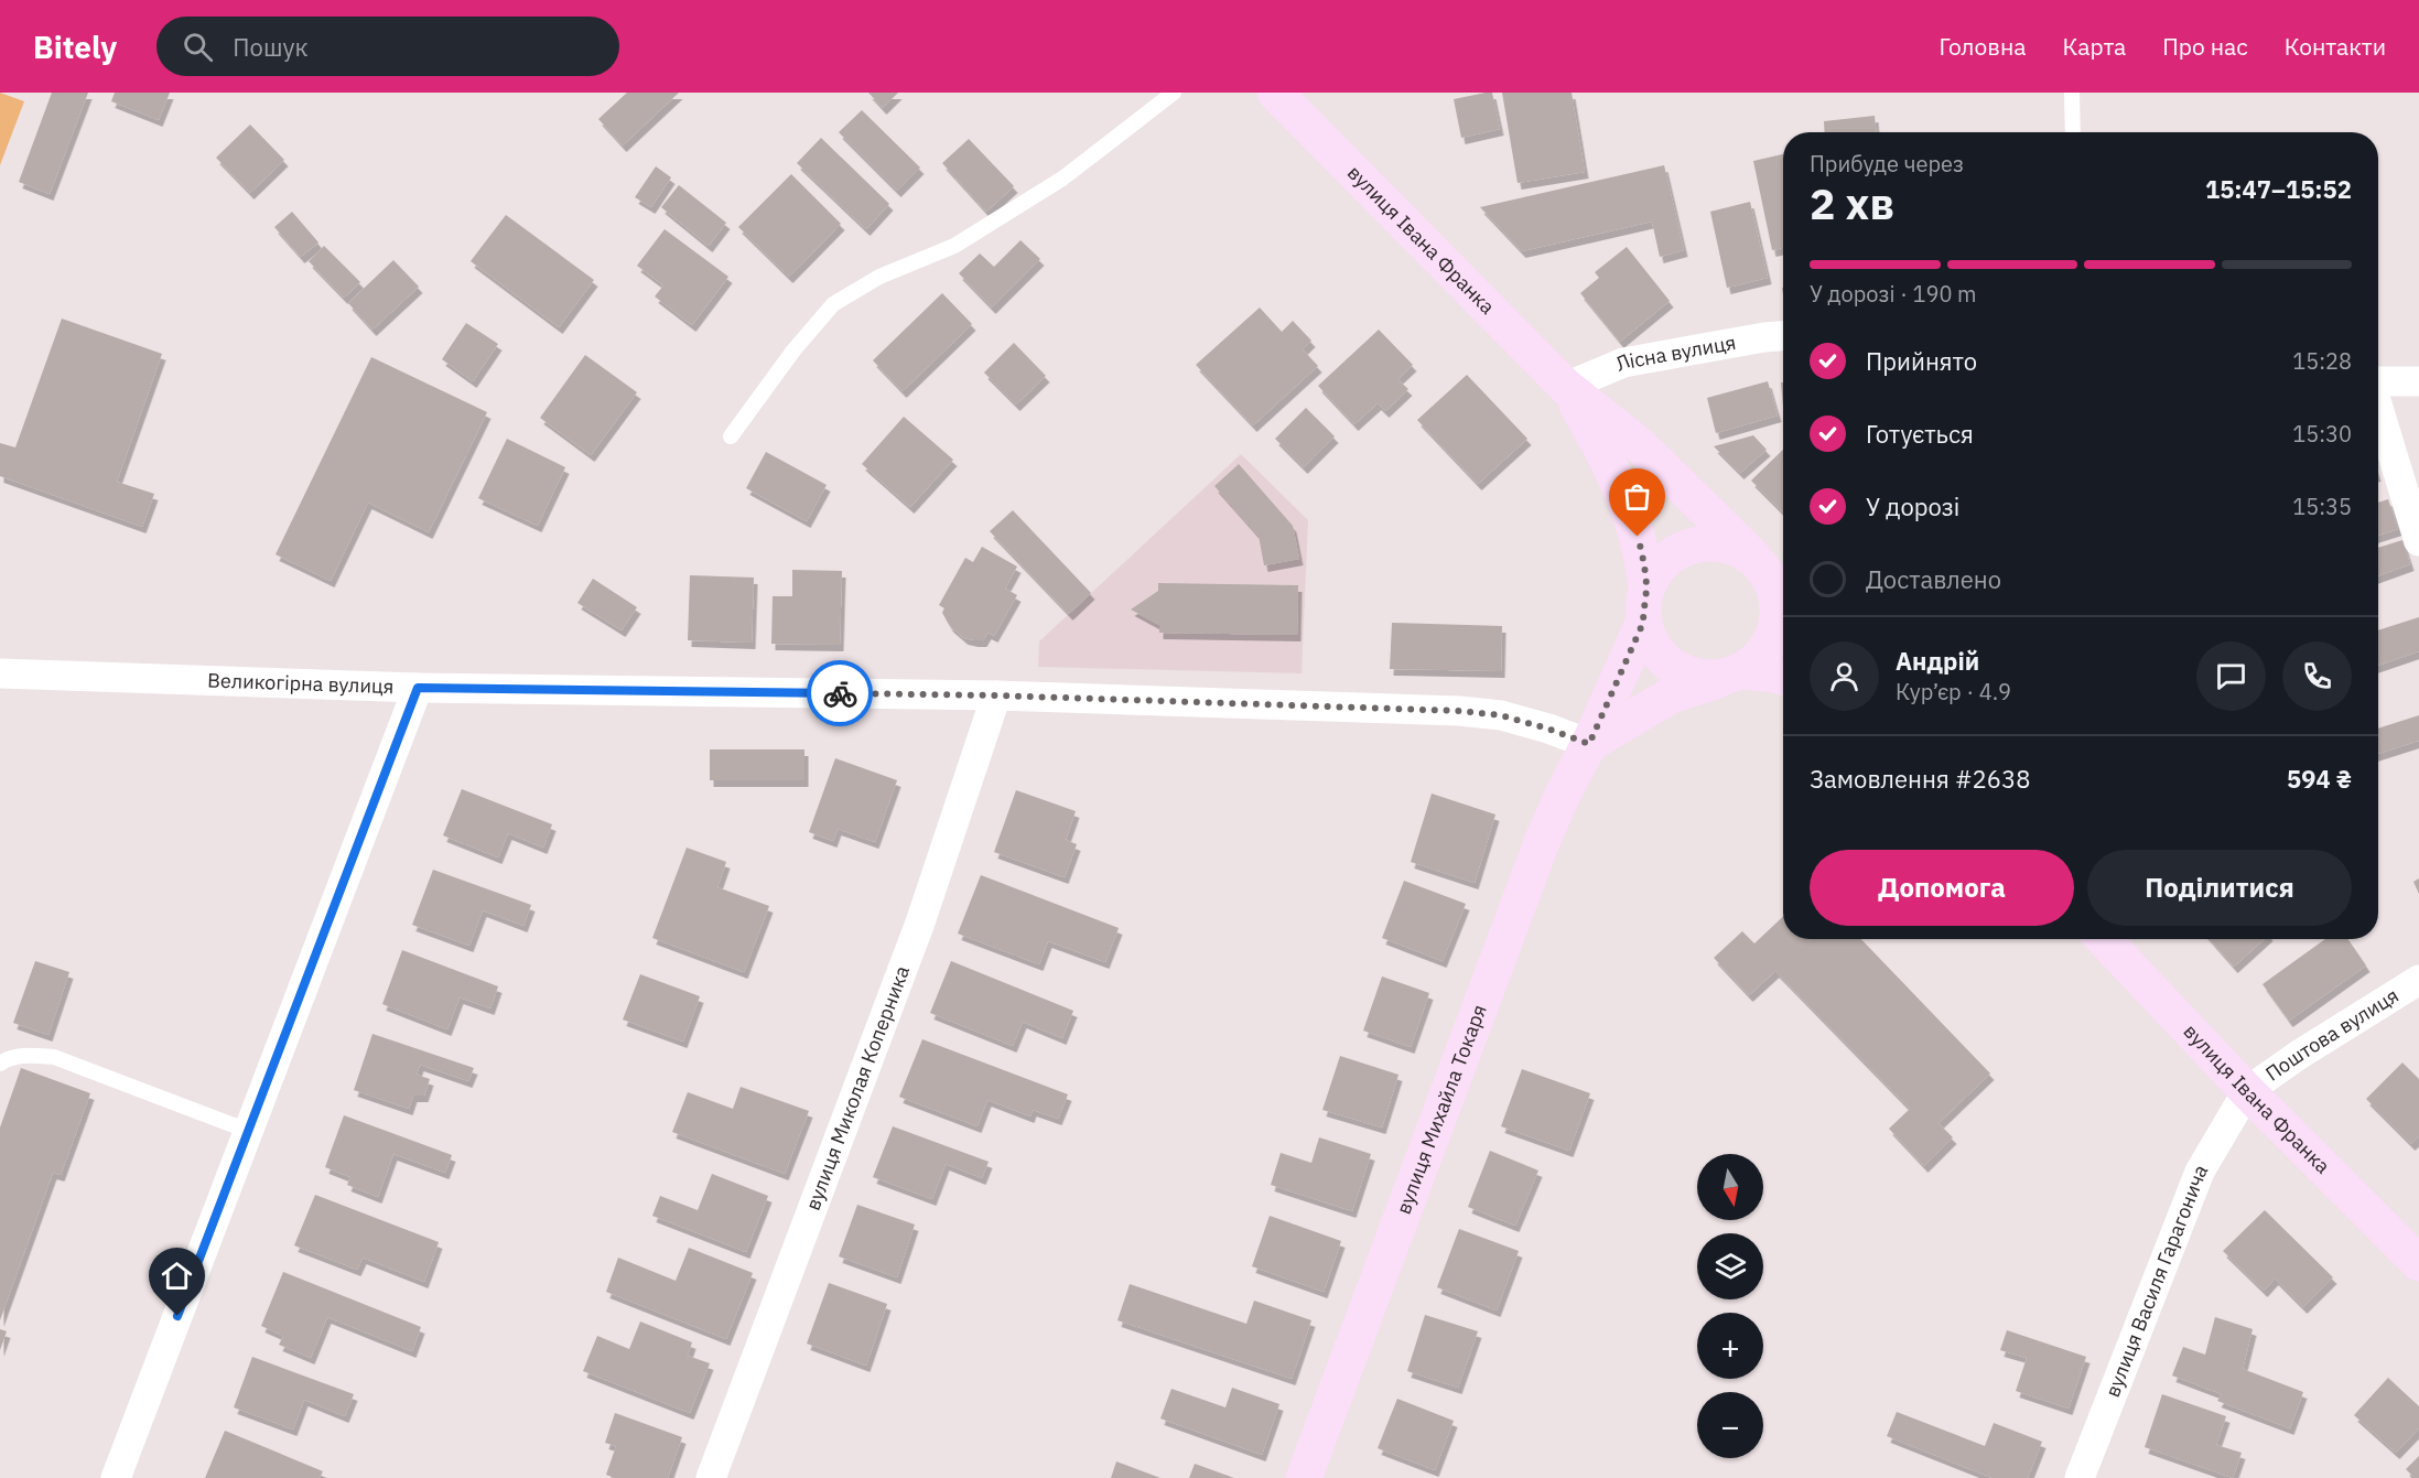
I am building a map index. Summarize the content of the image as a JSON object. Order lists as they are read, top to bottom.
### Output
{
  "streets": {
    "main road": ["вулиця Івана Франка", "вулиця Михайла Токаря"],
    "street": [
      "Лісна вулиця",
      "Великогірна вулиця",
      "Поштова вулиця",
      "вулиця Миколая Коперника",
      "вулиця Василя Гарагонича"
    ]
  },
  "crossings": [
    ["вулиця Івана Франка", "Лісна вулиця"],
    ["вулиця Івана Франка", "Поштова вулиця"],
    ["вулиця Івана Франка", "вулиця Михайла Токаря"],
    ["вулиця Івана Франка", "вулиця Василя Гарагонича"],
    ["Великогірна вулиця", "вулиця Миколая Коперника"],
    ["Великогірна вулиця", "вулиця Михайла Токаря"],
    ["Поштова вулиця", "вулиця Василя Гарагонича"]
  ],
  "north": "bottom",
  "page": {
    "header": "Bitely",
    "search": "Пошук",
    "nav": [
      "Головна",
      "Карта",
      "Про нас",
      "Контакти"
    ],
    "heading": ["2 хв", "Прибуде через", "15:47–15:52"],
    "panel": [
      "Андрій",
      "Кур’єр · 4.9",
      "Замовлення #2638",
      "594 ₴"
    ],
    "bar": "У дорозі · 190 m",
    "list": [
      ["Прийнято", "15:28"],
      ["Готується", "15:30"],
      ["У дорозі", "15:35"],
      "Доставлено"
    ],
    "buttons": ["Допомога", "Поділитися"],
    "map_buttons": ["+", "−"]
  }
}
